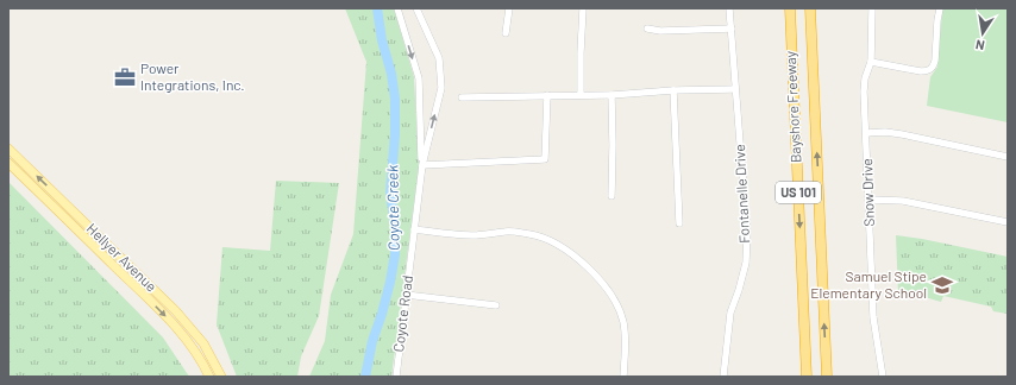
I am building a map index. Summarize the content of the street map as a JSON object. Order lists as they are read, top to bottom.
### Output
{
  "streets": {
    "highway": ["Bayshore Freeway", "US 101"],
    "main road": ["Hellyer Avenue"],
    "street": ["Snow Drive", "Fontanelle Drive", "Coyote Road"]
  },
  "water": ["Coyote Creek"],
  "places": {
    "office": ["Power Integrations, Inc."],
    "school or university": ["Samuel Stipe Elementary School"]
  },
  "north": "bottom"
}
